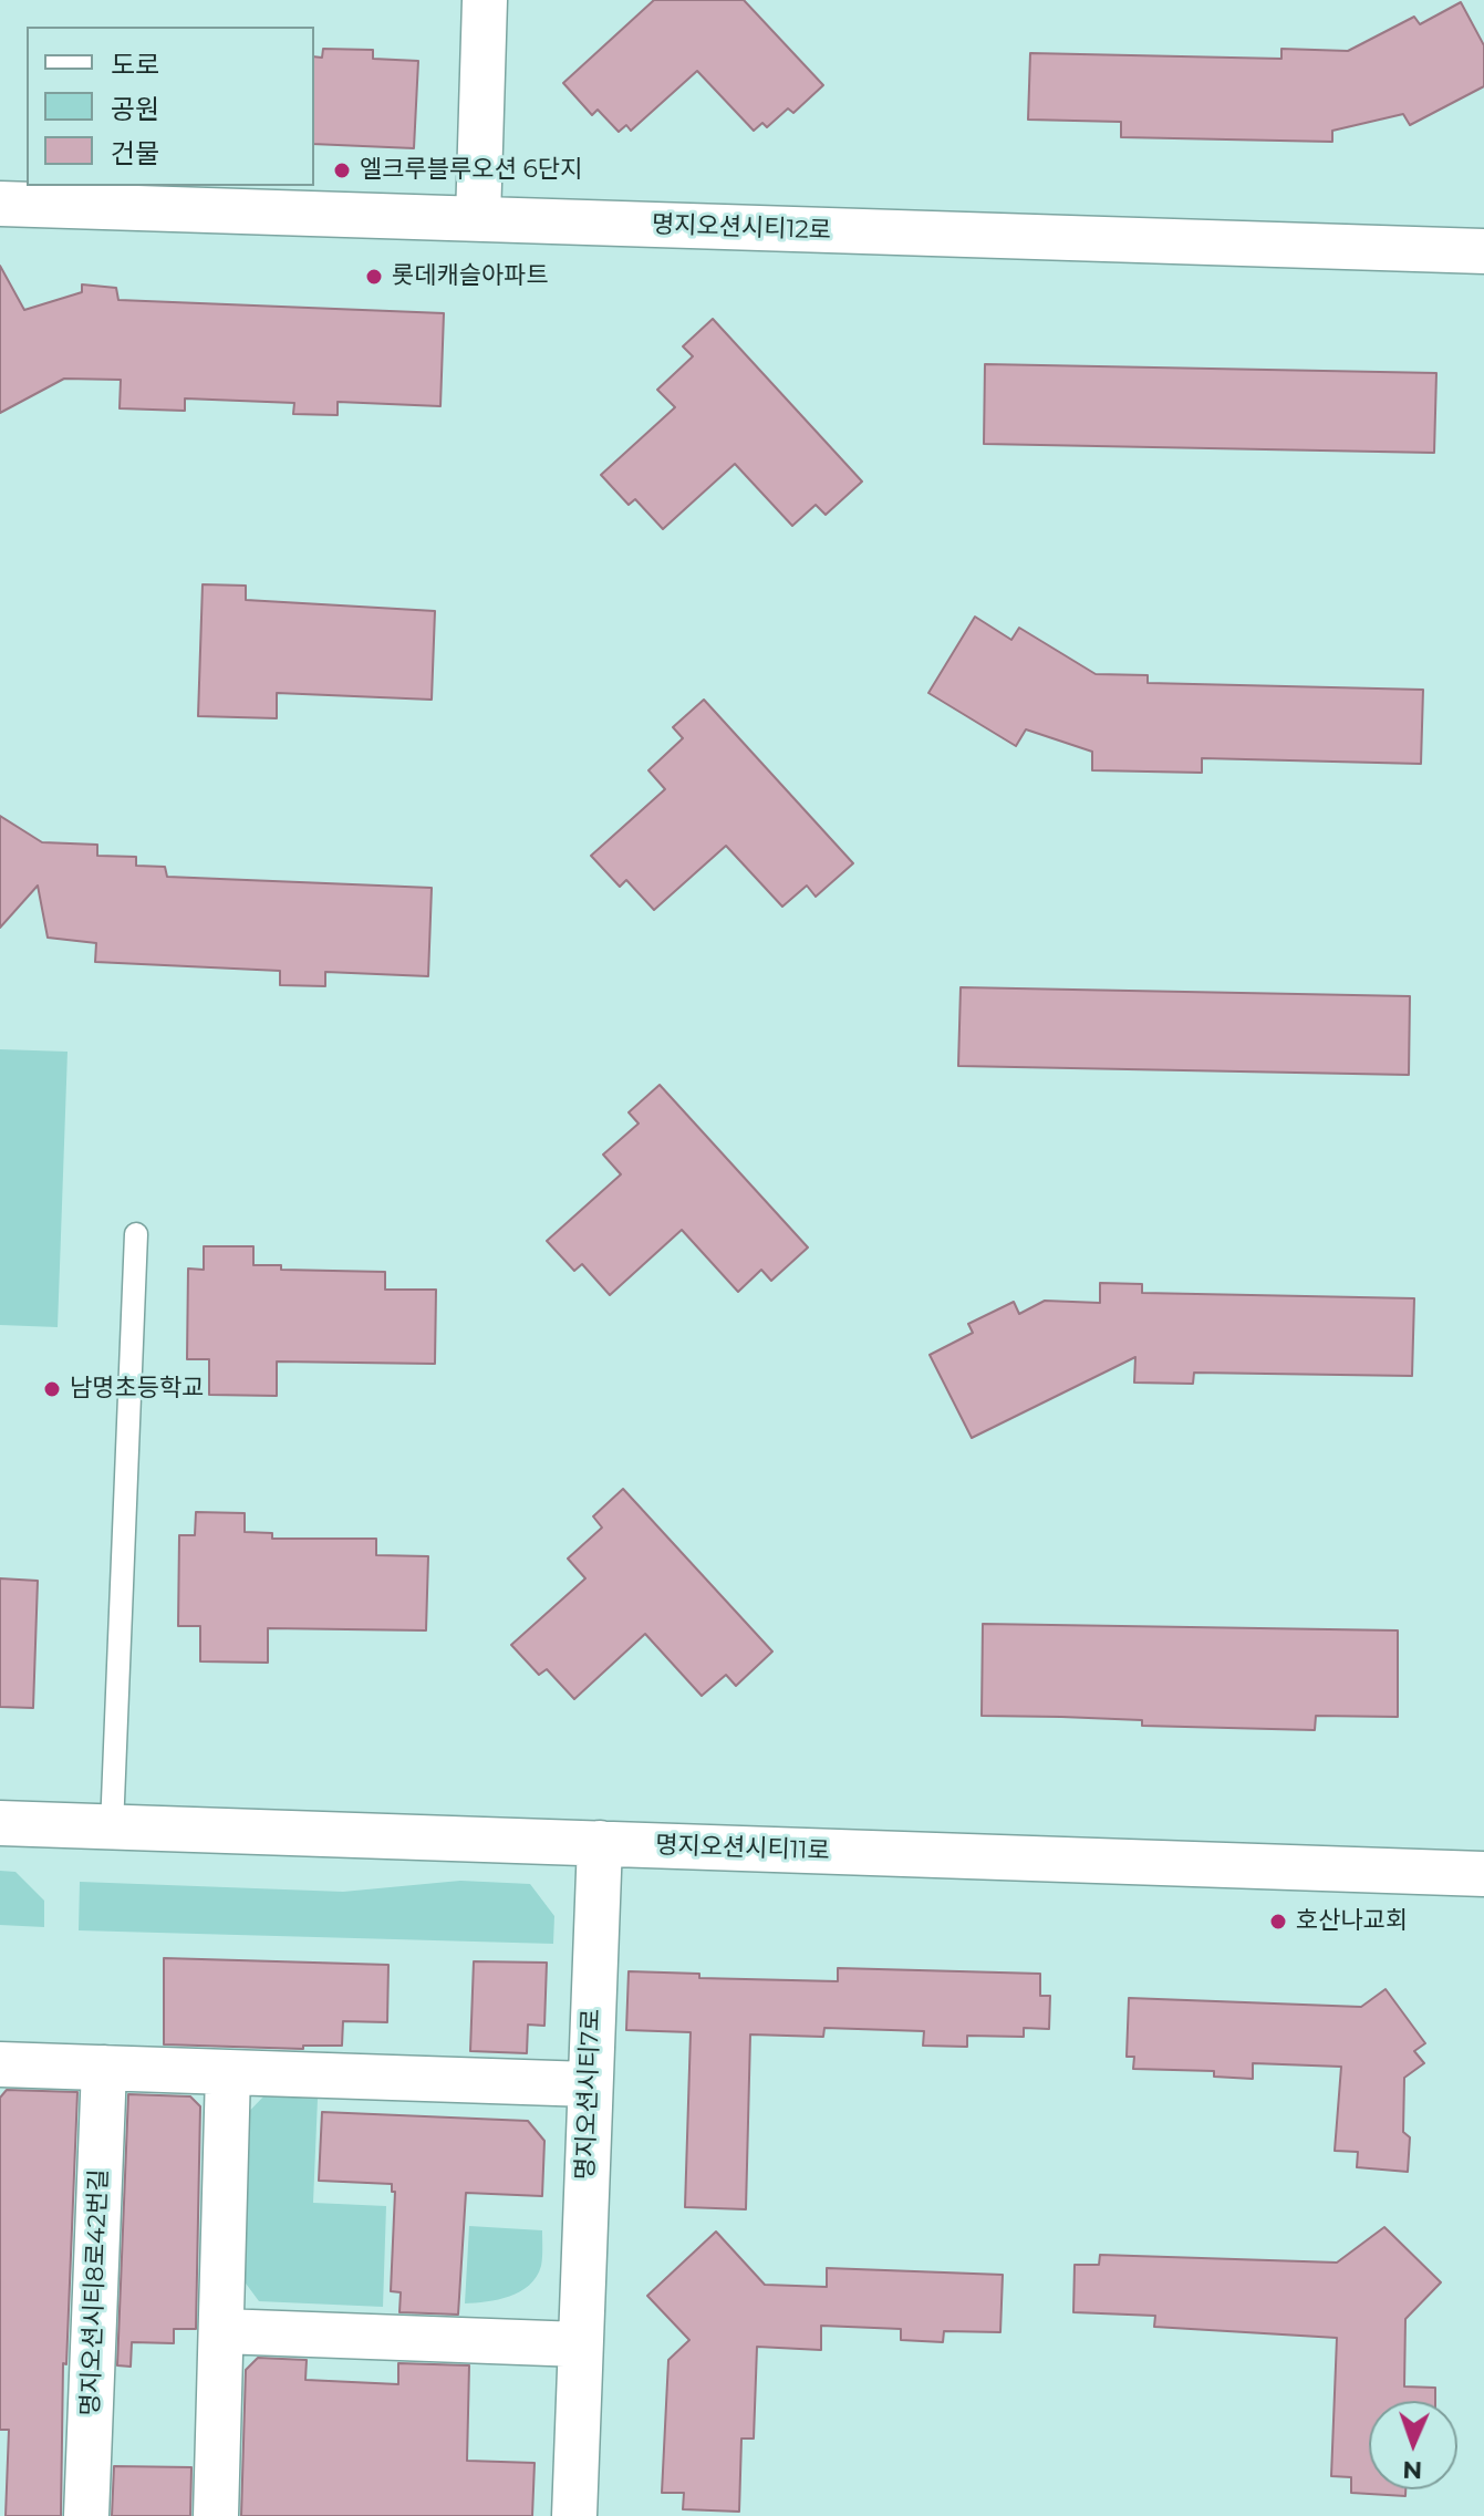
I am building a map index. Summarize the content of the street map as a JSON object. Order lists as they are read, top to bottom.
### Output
{
  "streets": {
    "street": [
      "명지오션시티12로",
      "명지오션시티11로",
      "명지오션시티7로",
      "명지오션시티8로42번길"
    ]
  },
  "crossings": [
    ["명지오션시티11로", "명지오션시티7로"]
  ],
  "places": [
    "엘크루블루오션 6단지",
    "롯데캐슬아파트",
    "남명초등학교",
    "호산나교회"
  ],
  "legend": ["도로", "공원", "건물"],
  "north": "bottom"
}
